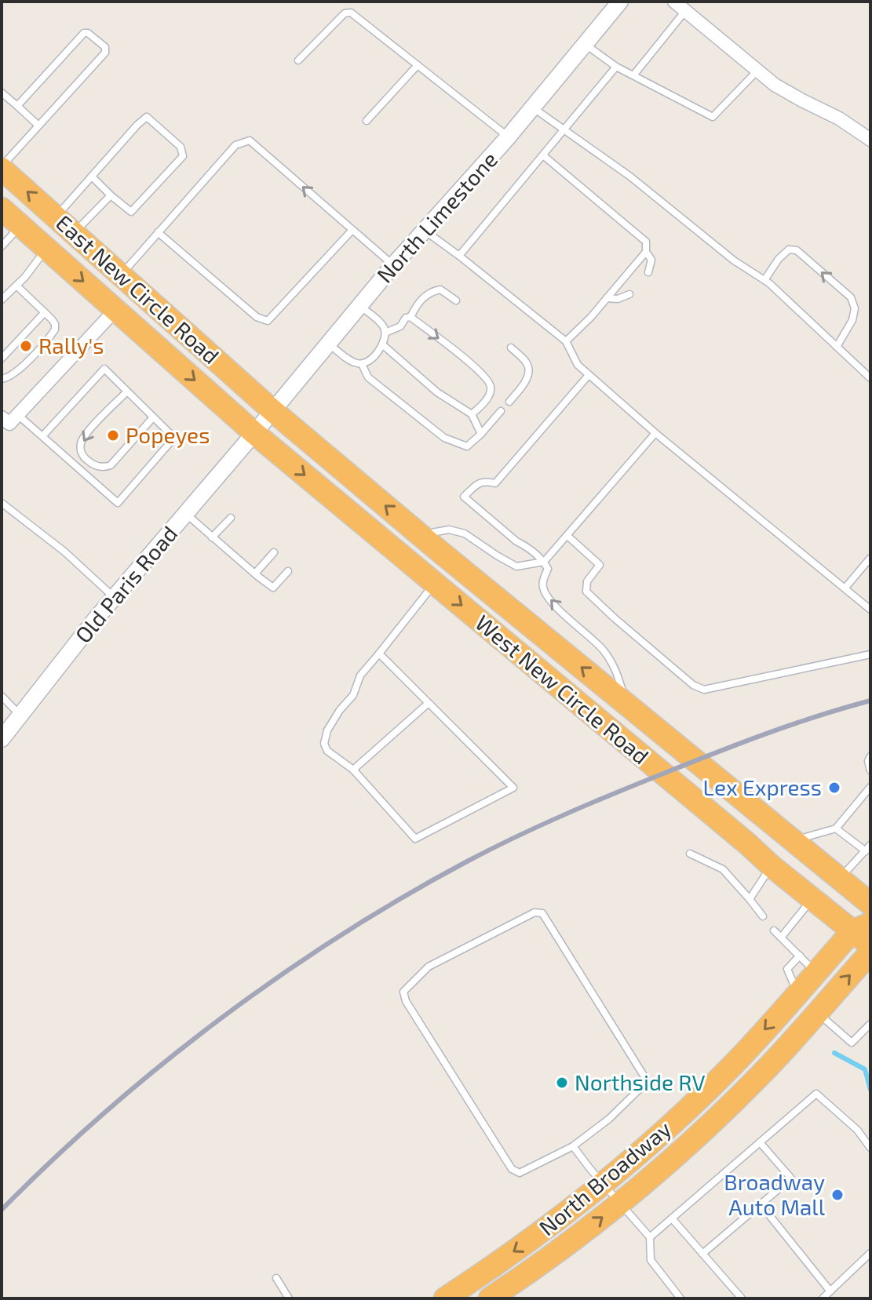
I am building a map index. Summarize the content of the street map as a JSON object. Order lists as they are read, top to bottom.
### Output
{
  "streets": {
    "highway": ["East New Circle Road", "West New Circle Road", "North Broadway"],
    "street": ["North Limestone", "Old Paris Road"]
  },
  "crossings": [
    ["North Limestone", "East New Circle Road"],
    ["North Limestone", "Old Paris Road"],
    ["North Limestone", "West New Circle Road"],
    ["East New Circle Road", "Old Paris Road"],
    ["East New Circle Road", "West New Circle Road"],
    ["Old Paris Road", "West New Circle Road"],
    ["West New Circle Road", "North Broadway"]
  ],
  "places": [
    "Rally's",
    "Popeyes",
    "Lex Express",
    "Northside RV",
    "Broadway Auto Mall"
  ]
}
